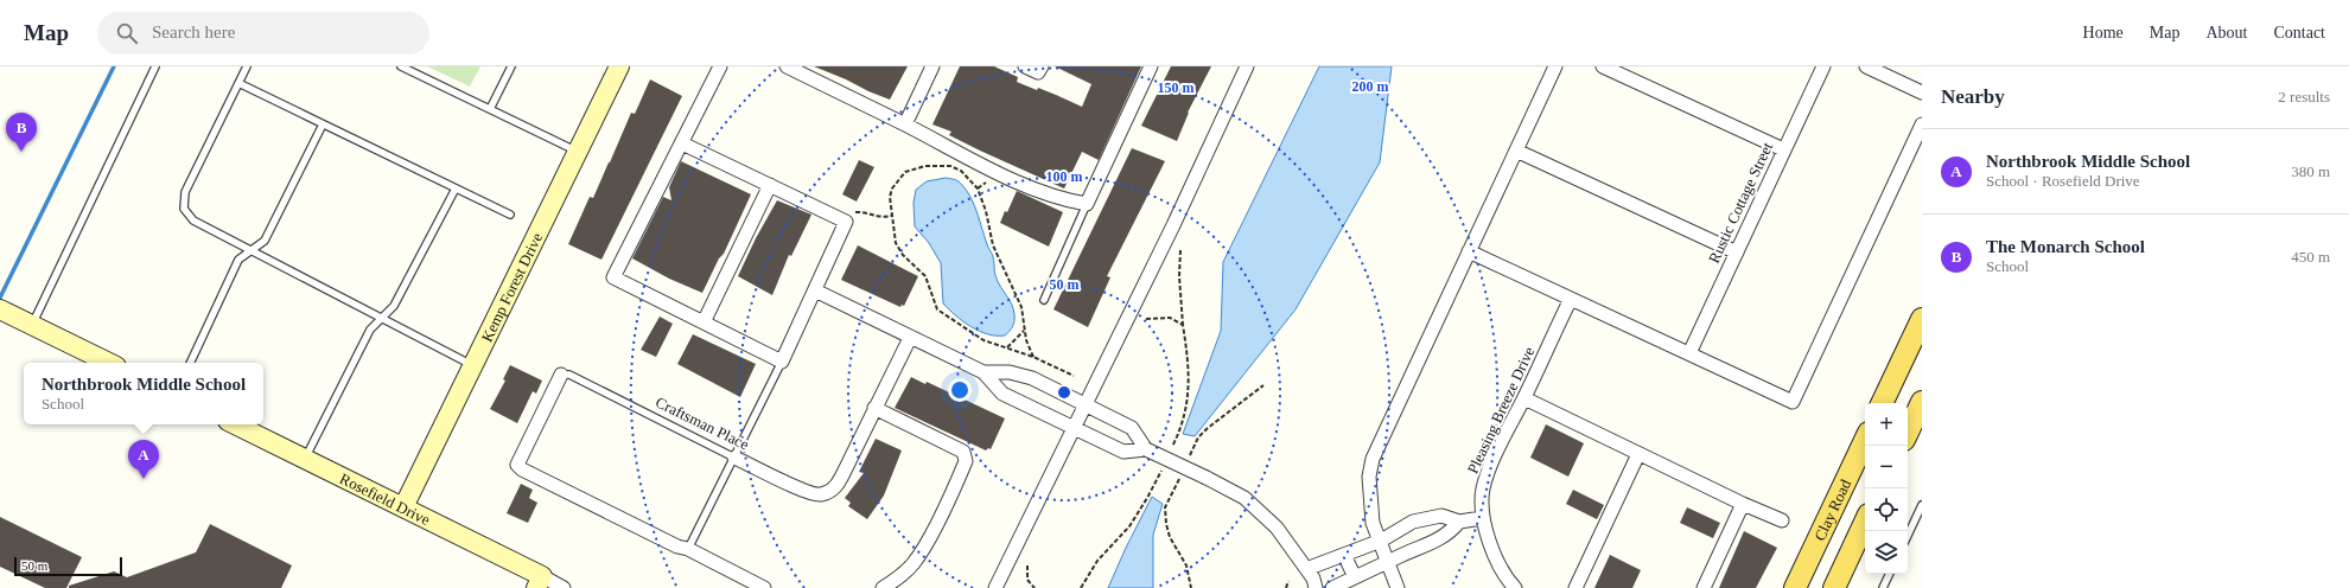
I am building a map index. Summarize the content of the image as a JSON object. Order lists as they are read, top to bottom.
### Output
{
  "streets": {
    "main road": ["Clay Road"],
    "street": [
      "Rustic Cottage Street",
      "Kemp Forest Drive",
      "Pleasing Breeze Drive",
      "Craftsman Place",
      "Rosefield Drive"
    ]
  },
  "crossings": [
    ["Kemp Forest Drive", "Rosefield Drive"]
  ],
  "scale_bar": "50 m",
  "page": {
    "header": "Map",
    "search": "Search here",
    "nav": [
      "Home",
      "Map",
      "About",
      "Contact"
    ],
    "heading": ["Nearby", "2 results"],
    "pins": ["B", "A"],
    "list": [
      {
        "mark": "A",
        "name": "Northbrook Middle School",
        "note": "School · Rosefield Drive",
        "value": "380 m"
      },
      {
        "mark": "B",
        "name": "The Monarch School",
        "note": "School",
        "value": "450 m"
      }
    ],
    "popup": ["Northbrook Middle School", "School"],
    "map_buttons": ["+", "−"],
    "scale": "50 m"
  },
  "rings": [
    "200 m",
    "150 m",
    "100 m",
    "50 m"
  ]
}
